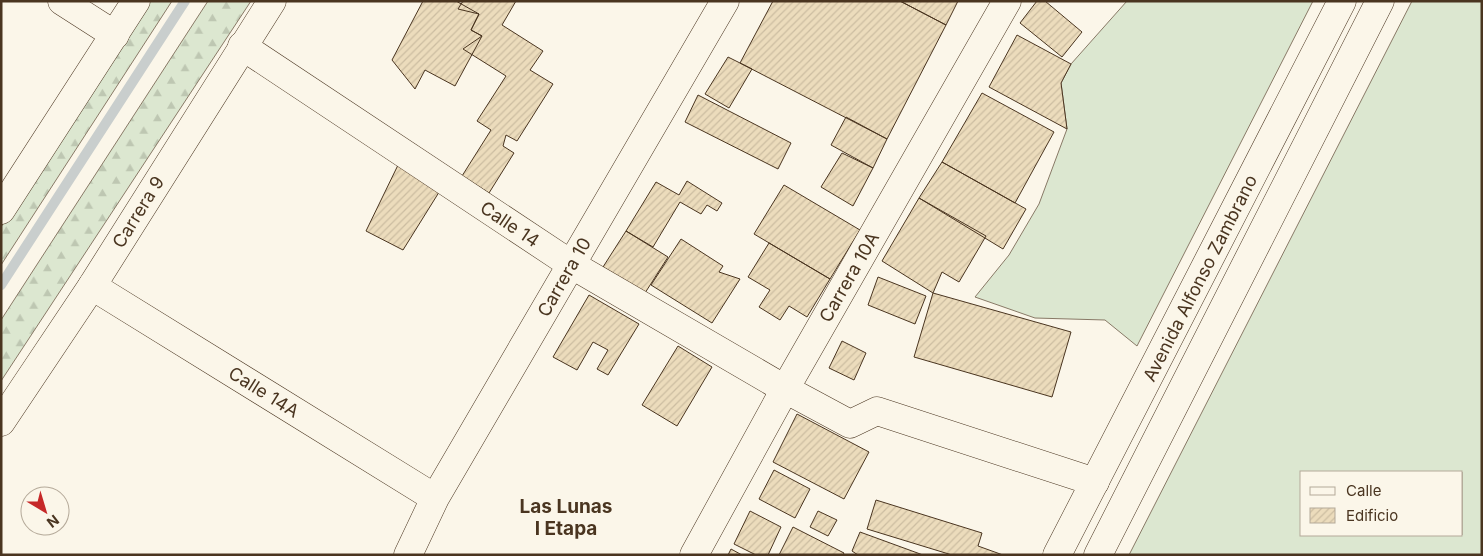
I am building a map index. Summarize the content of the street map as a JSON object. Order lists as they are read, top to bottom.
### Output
{
  "streets": {
    "street": [
      "Carrera 9",
      "Calle 14",
      "Carrera 10",
      "Carrera 10A",
      "Avenida Alfonso Zambrano",
      "Calle 14A"
    ]
  },
  "crossings": [
    ["Carrera 9", "Calle 14"],
    ["Carrera 9", "Calle 14A"],
    ["Calle 14", "Carrera 10"],
    ["Calle 14", "Carrera 10A"],
    ["Calle 14", "Avenida Alfonso Zambrano"],
    ["Carrera 10", "Calle 14A"]
  ],
  "districts": ["Las Lunas I Etapa"],
  "legend": ["Calle", "Edificio"],
  "north": "bottom right"
}
